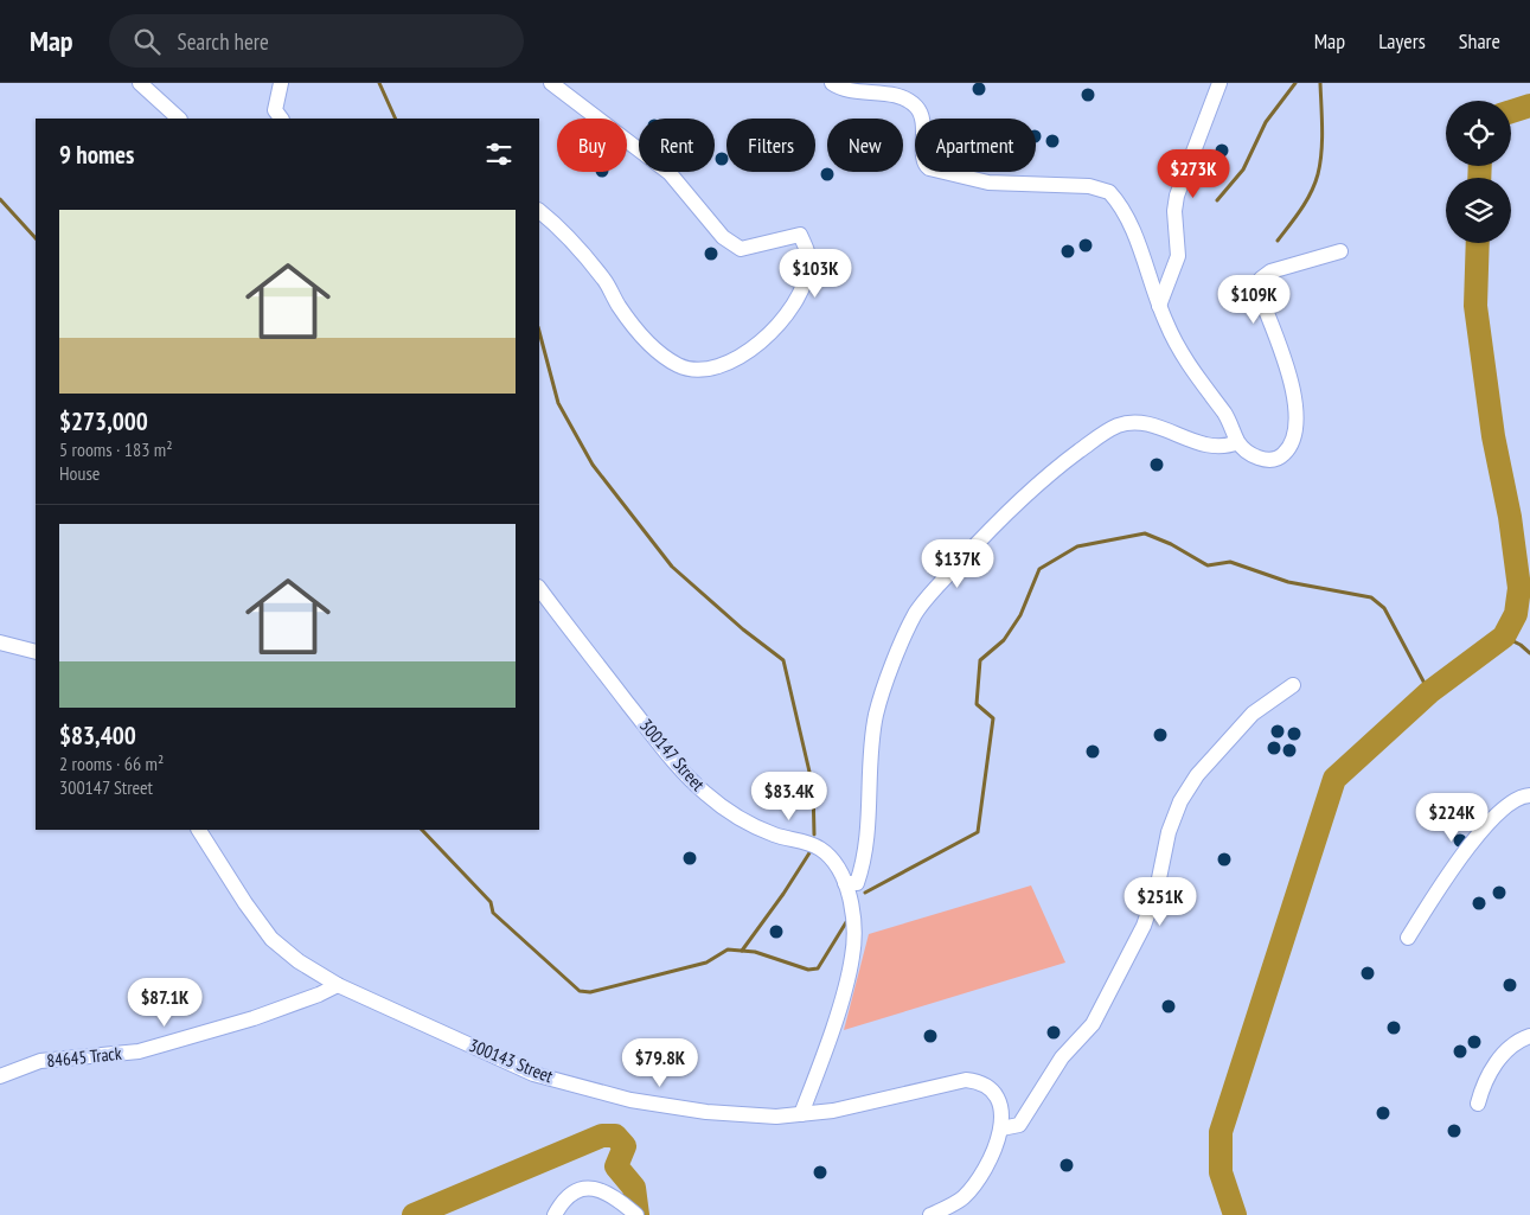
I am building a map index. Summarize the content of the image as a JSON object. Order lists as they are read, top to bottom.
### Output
{
  "streets": {
    "street": ["300147 Street", "84645 Track", "300143 Street"]
  },
  "crossings": [
    ["300147 Street", "300143 Street"],
    ["84645 Track", "300143 Street"]
  ],
  "page": {
    "header": "Map",
    "search": "Search here",
    "nav": ["Map", "Layers", "Share"],
    "chip": [
      "Buy",
      "Rent",
      "Filters",
      "New",
      "Apartment"
    ],
    "heading": "9 homes",
    "price": [
      "$273K",
      "$103K",
      "$109K",
      "$137K",
      "$83.4K",
      "$224K",
      "$251K",
      "$87.1K",
      "$79.8K"
    ],
    "list": [
      {
        "name": "$273,000",
        "note": "5 rooms · 183 m² · House"
      },
      {
        "name": "$83,400",
        "note": "2 rooms · 66 m² · 300147 Street"
      }
    ]
  }
}
